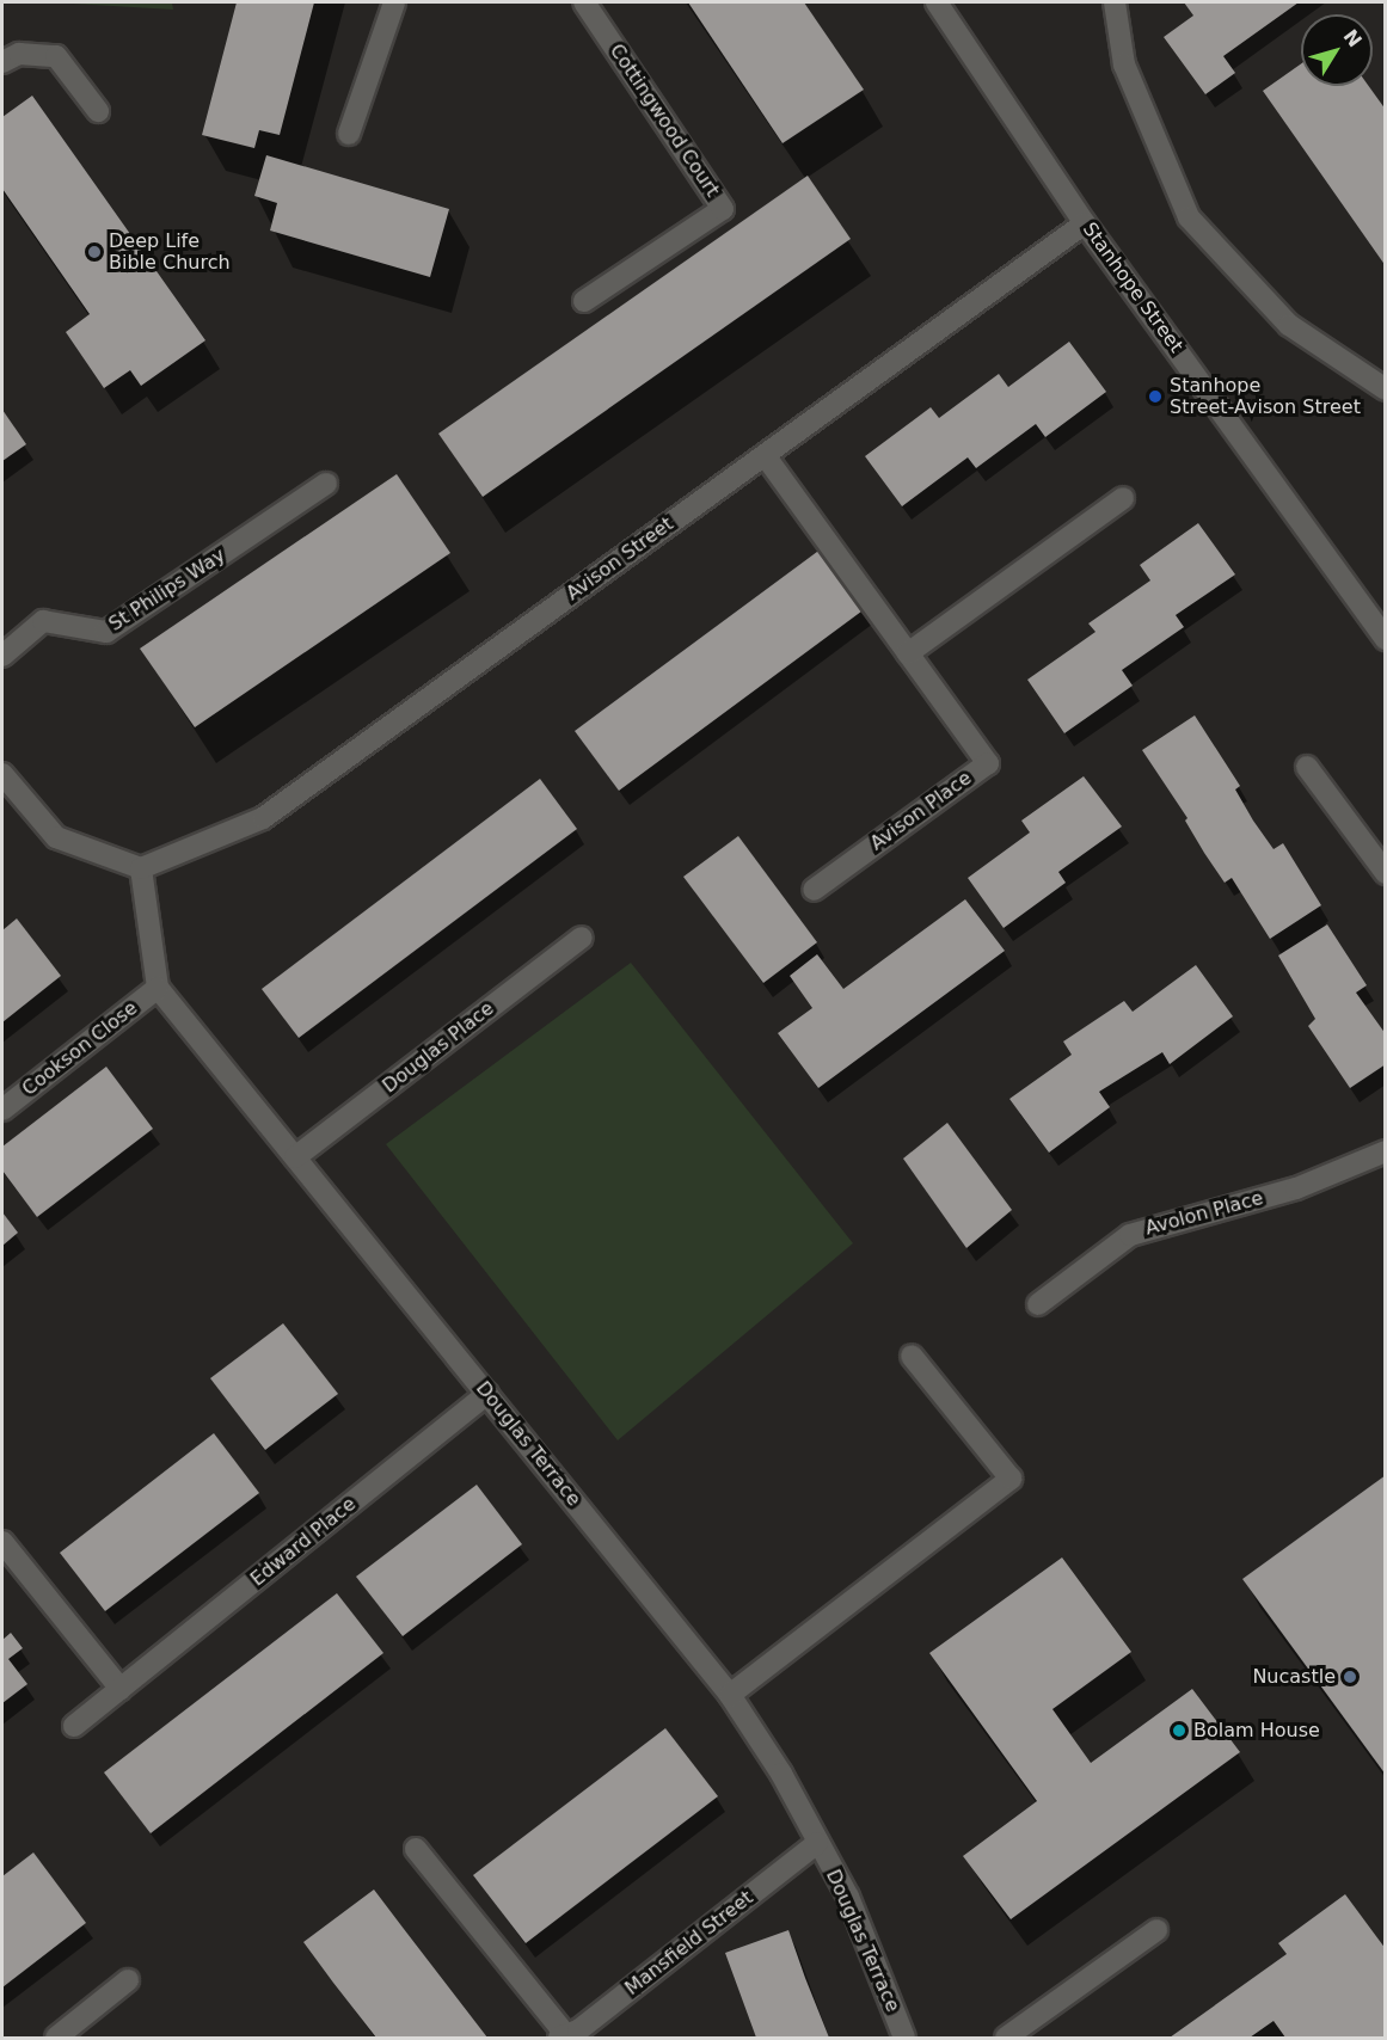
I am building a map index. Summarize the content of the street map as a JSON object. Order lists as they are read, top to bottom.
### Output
{
  "streets": {
    "street": [
      "Cottingwood Court",
      "Stanhope Street",
      "Avison Street",
      "St Philips Way",
      "Avison Place",
      "Douglas Place",
      "Cookson Close",
      "Avolon Place",
      "Douglas Terrace",
      "Edward Place",
      "Mansfield Street"
    ]
  },
  "crossings": [
    ["Stanhope Street", "Avison Street"],
    ["Avison Street", "Avison Place"],
    ["Douglas Place", "Douglas Terrace"],
    ["Cookson Close", "Douglas Terrace"],
    ["Douglas Terrace", "Edward Place"],
    ["Douglas Terrace", "Mansfield Street"]
  ],
  "places": [
    "Deep Life Bible Church",
    "Stanhope Street-Avison Street",
    "Nucastle",
    "Bolam House"
  ],
  "north": "top right"
}
